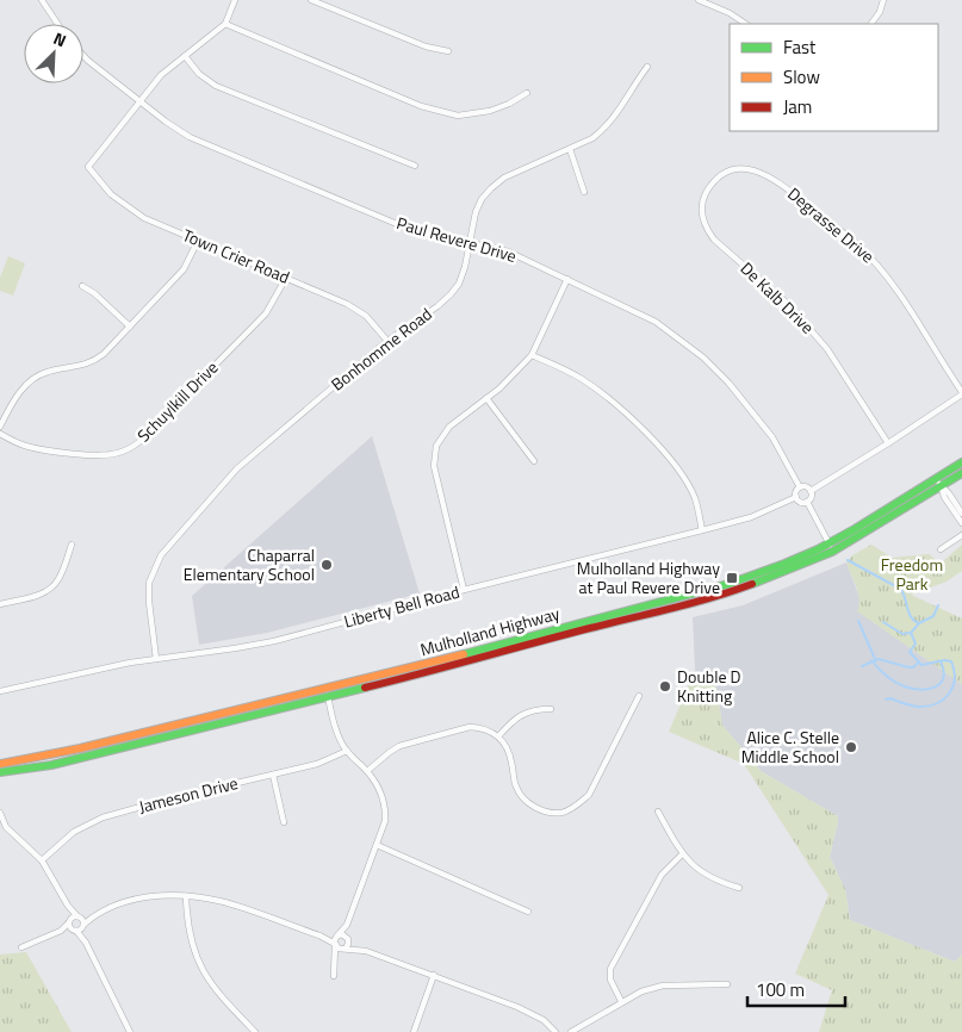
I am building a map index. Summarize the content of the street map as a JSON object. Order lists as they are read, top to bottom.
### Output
{
  "streets": {
    "main road": ["Mulholland Highway"],
    "street": [
      "Degrasse Drive",
      "Paul Revere Drive",
      "Town Crier Road",
      "De Kalb Drive",
      "Bonhomme Road",
      "Schuylkill Drive",
      "Liberty Bell Road",
      "Jameson Drive"
    ]
  },
  "crossings": [
    ["Degrasse Drive", "De Kalb Drive"],
    ["Paul Revere Drive", "Town Crier Road"],
    ["Paul Revere Drive", "Bonhomme Road"],
    ["Paul Revere Drive", "Liberty Bell Road"],
    ["Town Crier Road", "Bonhomme Road"],
    ["Town Crier Road", "Schuylkill Drive"],
    ["Bonhomme Road", "Liberty Bell Road"]
  ],
  "parks": ["Freedom Park"],
  "places": {
    "other": ["Chaparral Elementary School", "Double D Knitting", "Alice C. Stelle Middle School"],
    "transit": ["Mulholland Highway at Paul Revere Drive"]
  },
  "legend": ["Fast", "Slow", "Jam"],
  "scale_bar": "100 m",
  "north": "top right"
}
